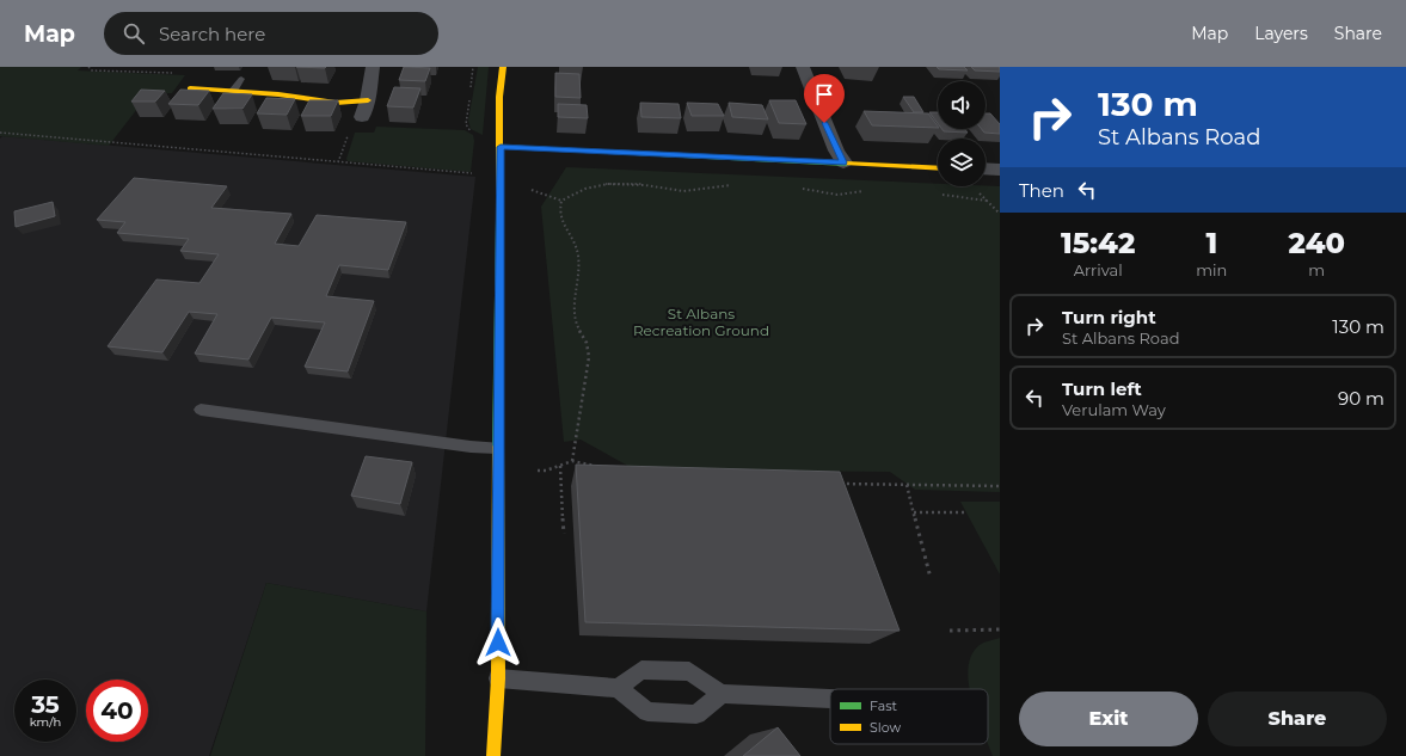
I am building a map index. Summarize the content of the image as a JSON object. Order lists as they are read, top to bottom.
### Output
{
  "parks": ["St Albans Recreation Ground"],
  "legend": ["Fast", "Slow"],
  "page": {
    "header": "Map",
    "search": "Search here",
    "nav": ["Map", "Layers", "Share"],
    "turn": ["130 m", "St Albans Road"],
    "then": "Then",
    "eta": [
      "15:42",
      "Arrival",
      "1",
      "min",
      "240",
      "m"
    ],
    "list": [
      {
        "name": "Turn right",
        "note": "St Albans Road",
        "value": "130 m"
      },
      {
        "name": "Turn left",
        "note": "Verulam Way",
        "value": "90 m"
      }
    ],
    "speed": "35 km/h",
    "limit": "40",
    "buttons": ["Exit", "Share"]
  }
}
